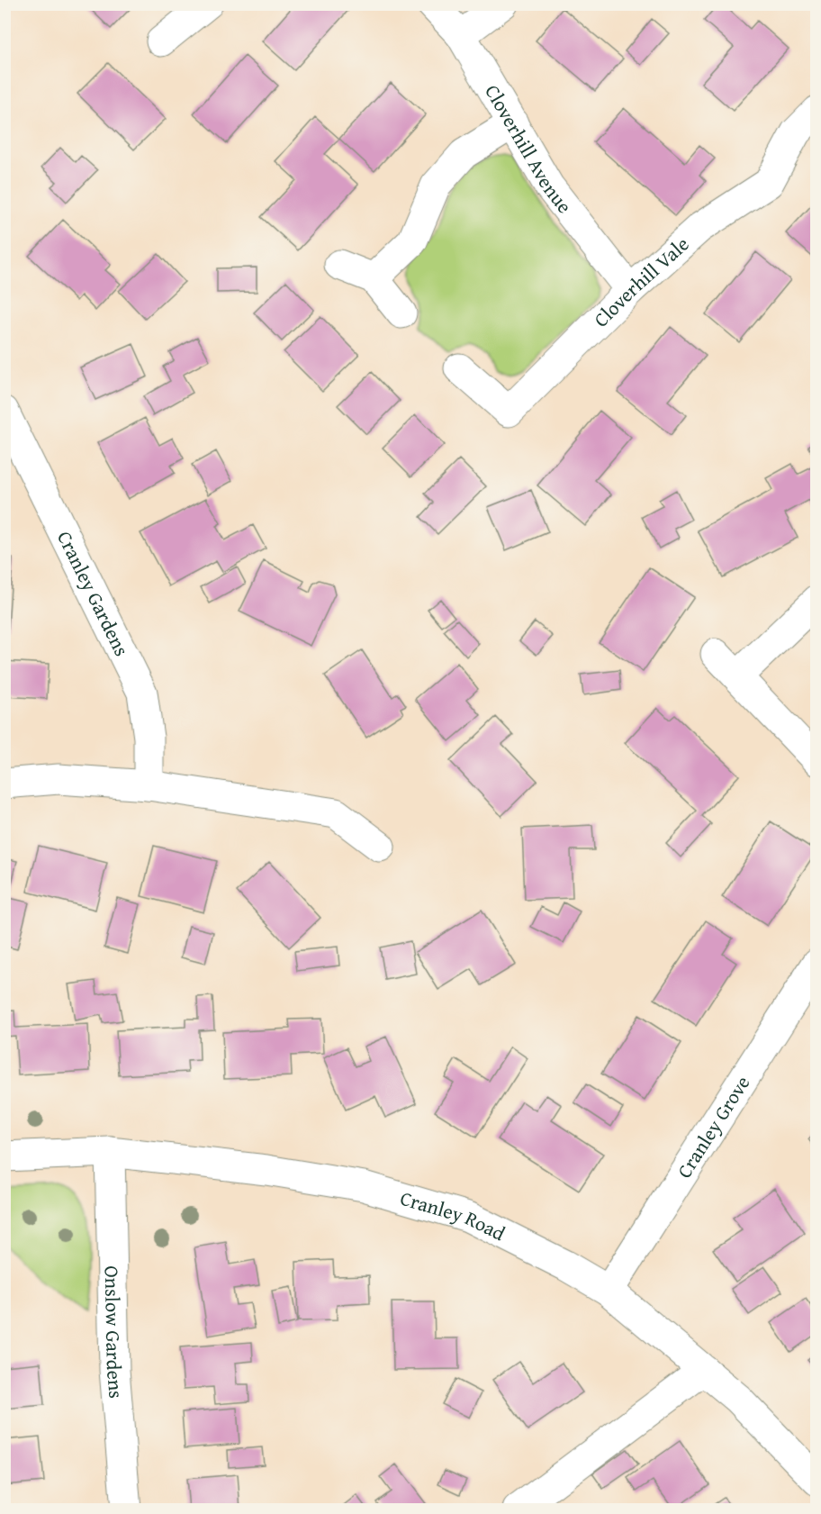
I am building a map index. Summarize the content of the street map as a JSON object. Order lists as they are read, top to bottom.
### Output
{
  "streets": {
    "street": [
      "Cloverhill Avenue",
      "Cloverhill Vale",
      "Cranley Gardens",
      "Cranley Grove",
      "Cranley Road",
      "Onslow Gardens"
    ]
  },
  "crossings": [
    ["Cloverhill Avenue", "Cloverhill Vale"],
    ["Cranley Grove", "Cranley Road"],
    ["Cranley Road", "Onslow Gardens"]
  ]
}
